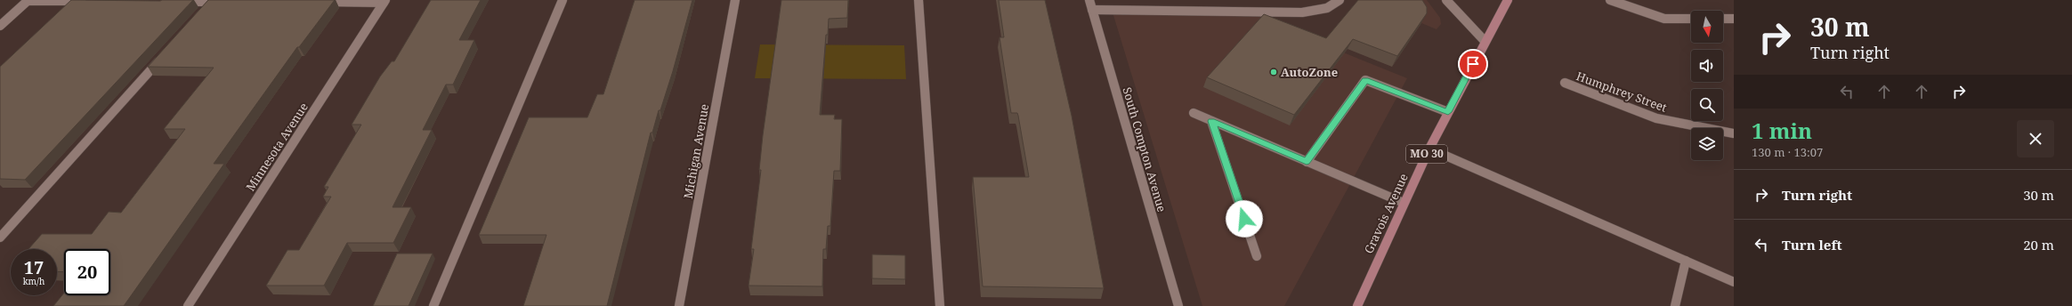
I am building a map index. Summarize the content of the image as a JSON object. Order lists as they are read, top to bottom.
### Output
{
  "streets": {
    "main road": ["MO 30", "Gravois Avenue"],
    "street": [
      "Humphrey Street",
      "Minnesota Avenue",
      "South Compton Avenue",
      "Michigan Avenue"
    ]
  },
  "places": ["AutoZone"],
  "north": "bottom",
  "page": {
    "turn": ["30 m", "Turn right"],
    "heading": ["1 min", "130 m · 13:07"],
    "list": [
      {
        "name": "Turn right",
        "value": "30 m"
      },
      {
        "name": "Turn left",
        "value": "20 m"
      }
    ],
    "speed": "17 km/h",
    "limit": "20"
  }
}
